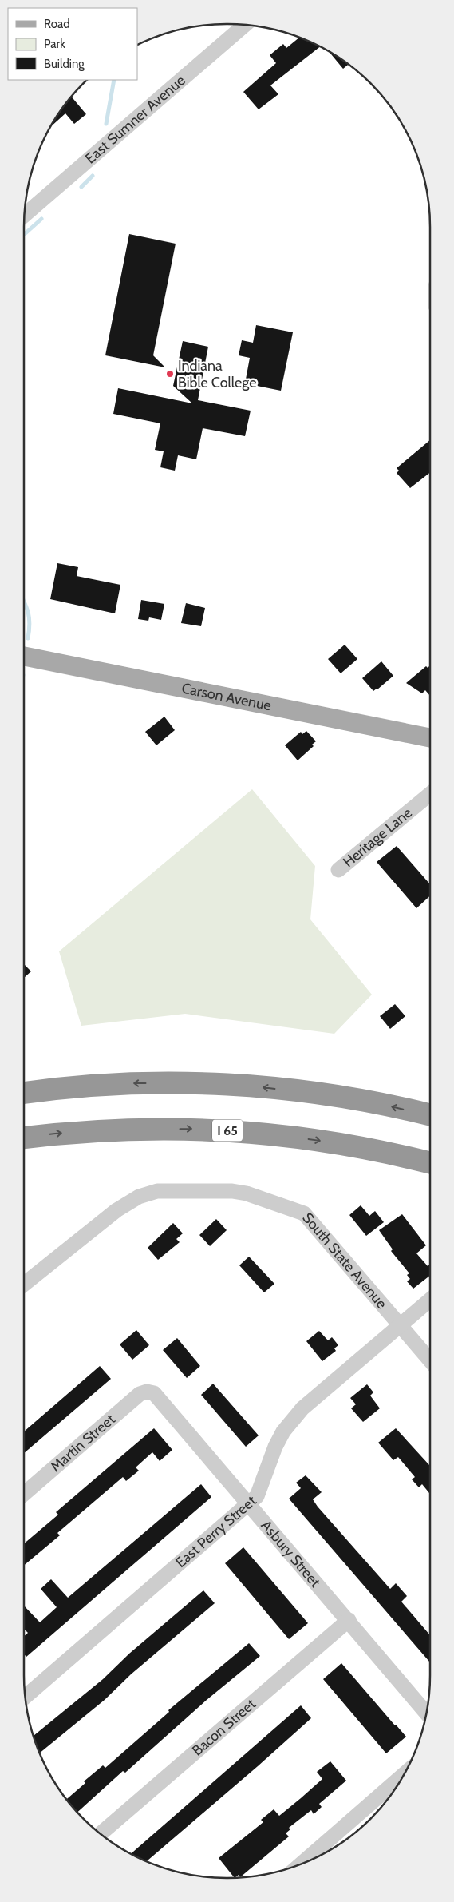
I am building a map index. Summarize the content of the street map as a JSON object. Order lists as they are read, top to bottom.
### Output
{
  "streets": {
    "highway": ["I 65"],
    "main road": ["Carson Avenue"],
    "street": [
      "East Sumner Avenue",
      "Heritage Lane",
      "South State Avenue",
      "Martin Street",
      "East Perry Street",
      "Asbury Street",
      "Bacon Street"
    ]
  },
  "crossings": [
    ["South State Avenue", "East Perry Street"],
    ["Martin Street", "Asbury Street"],
    ["East Perry Street", "Asbury Street"],
    ["Asbury Street", "Bacon Street"]
  ],
  "places": ["Indiana Bible College"],
  "legend": ["Road", "Park", "Building"]
}
